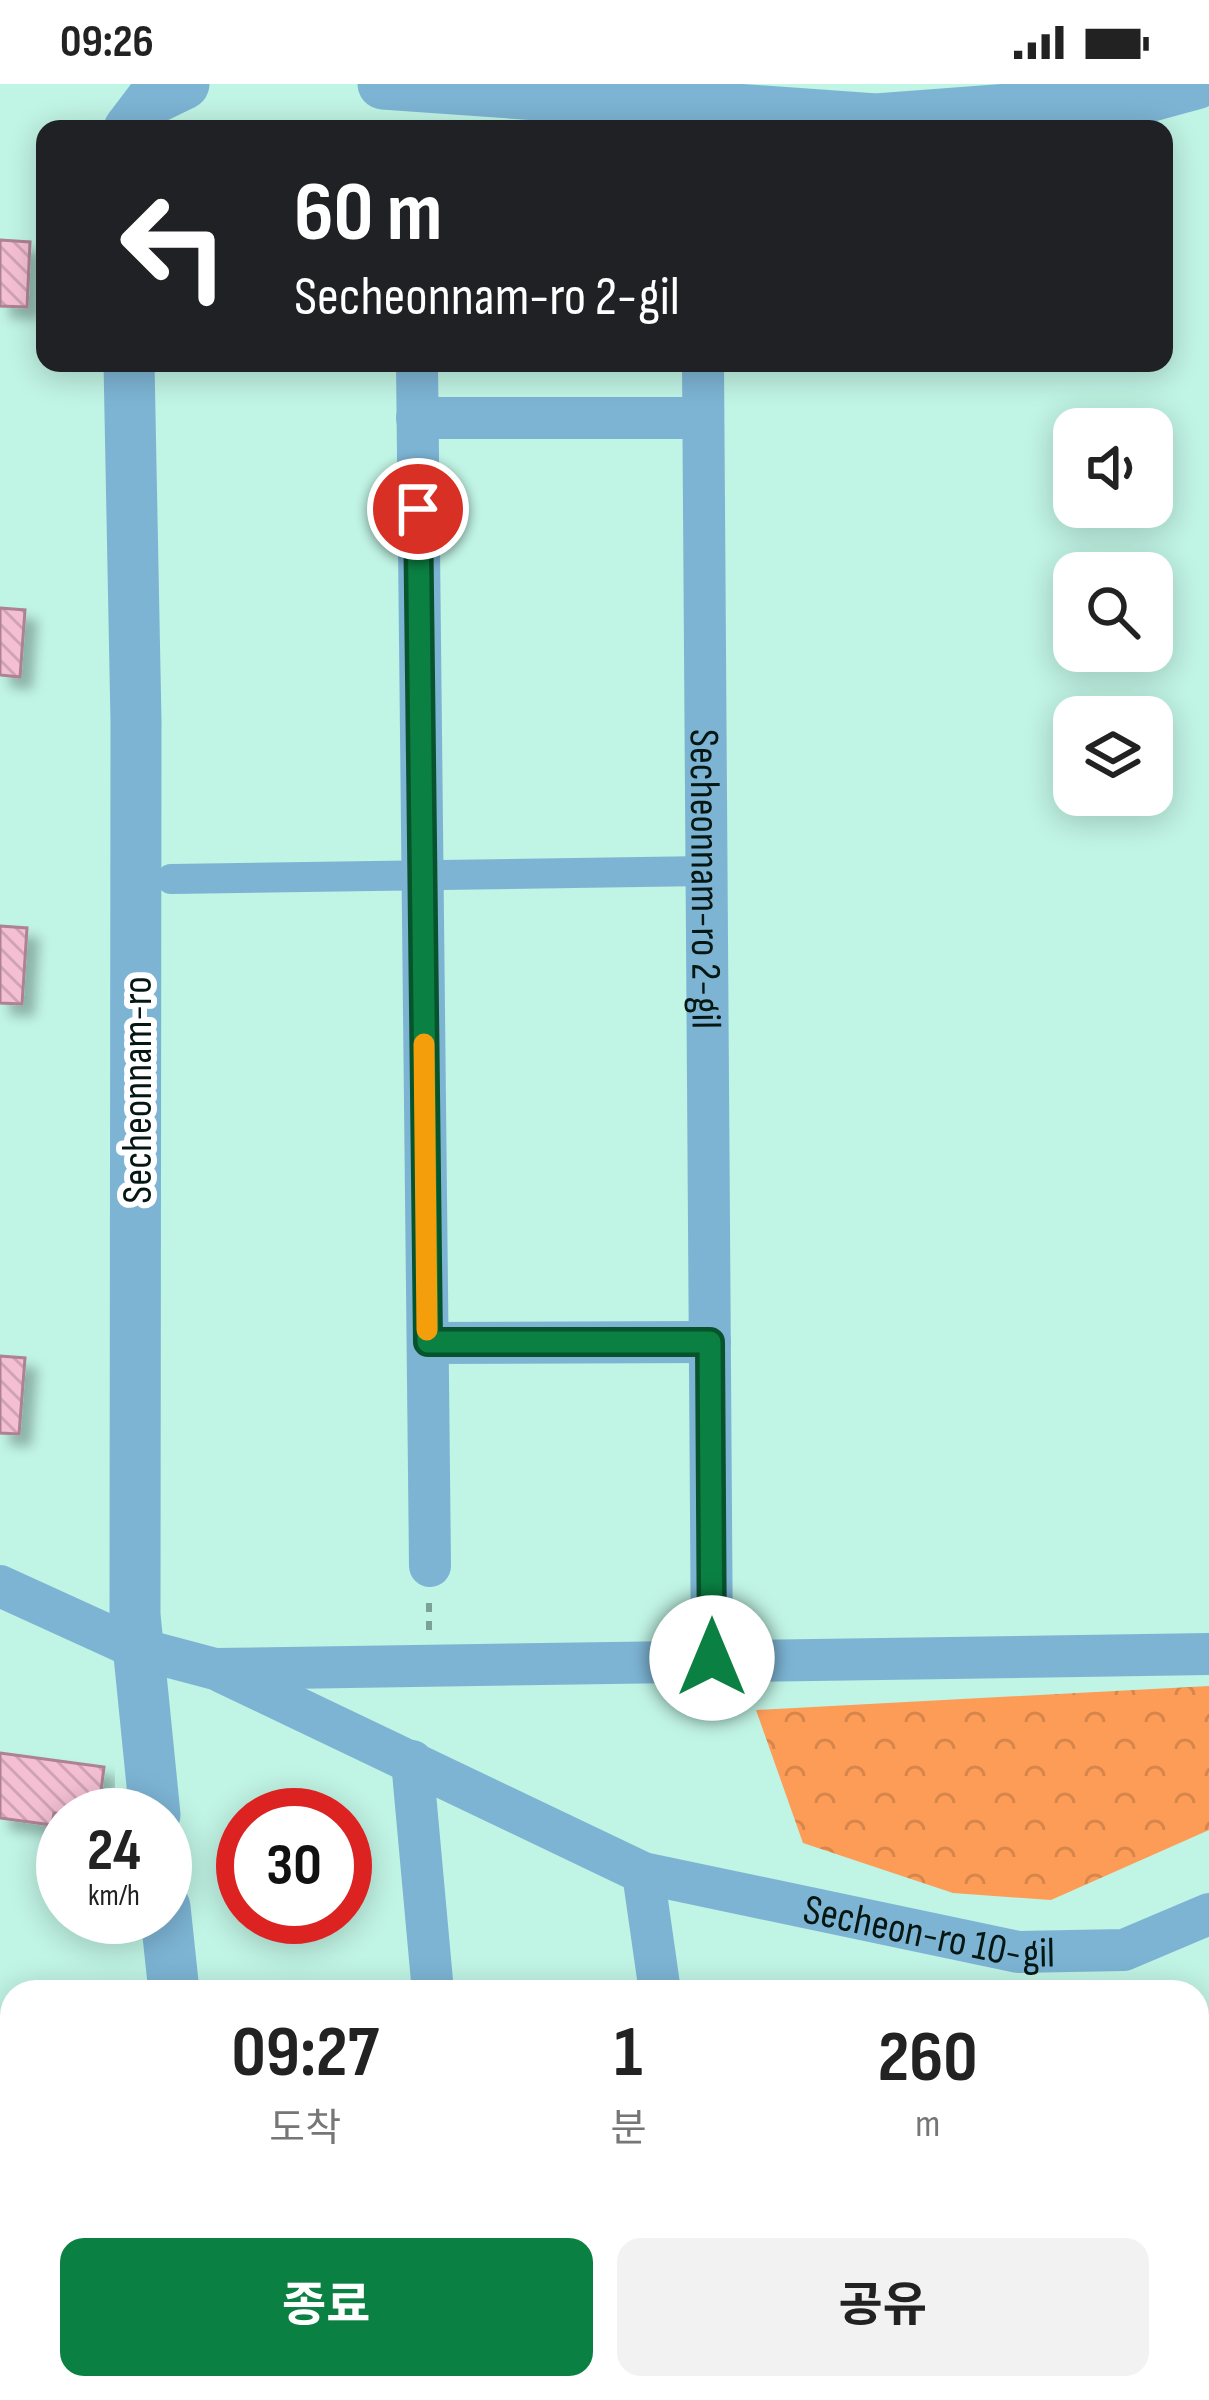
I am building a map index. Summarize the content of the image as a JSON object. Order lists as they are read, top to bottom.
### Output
{
  "streets": {
    "street": ["Secheonnam-ro 2-gil", "Secheonnam-ro", "Secheon-ro 10-gil"]
  },
  "page": {
    "status": "09:26",
    "turn": ["60 m", "Secheonnam-ro 2-gil"],
    "speed": "24 km/h",
    "limit": "30",
    "eta": [
      "09:27",
      "도착",
      "1",
      "분",
      "260",
      "m"
    ],
    "buttons": ["종료", "공유"]
  }
}
